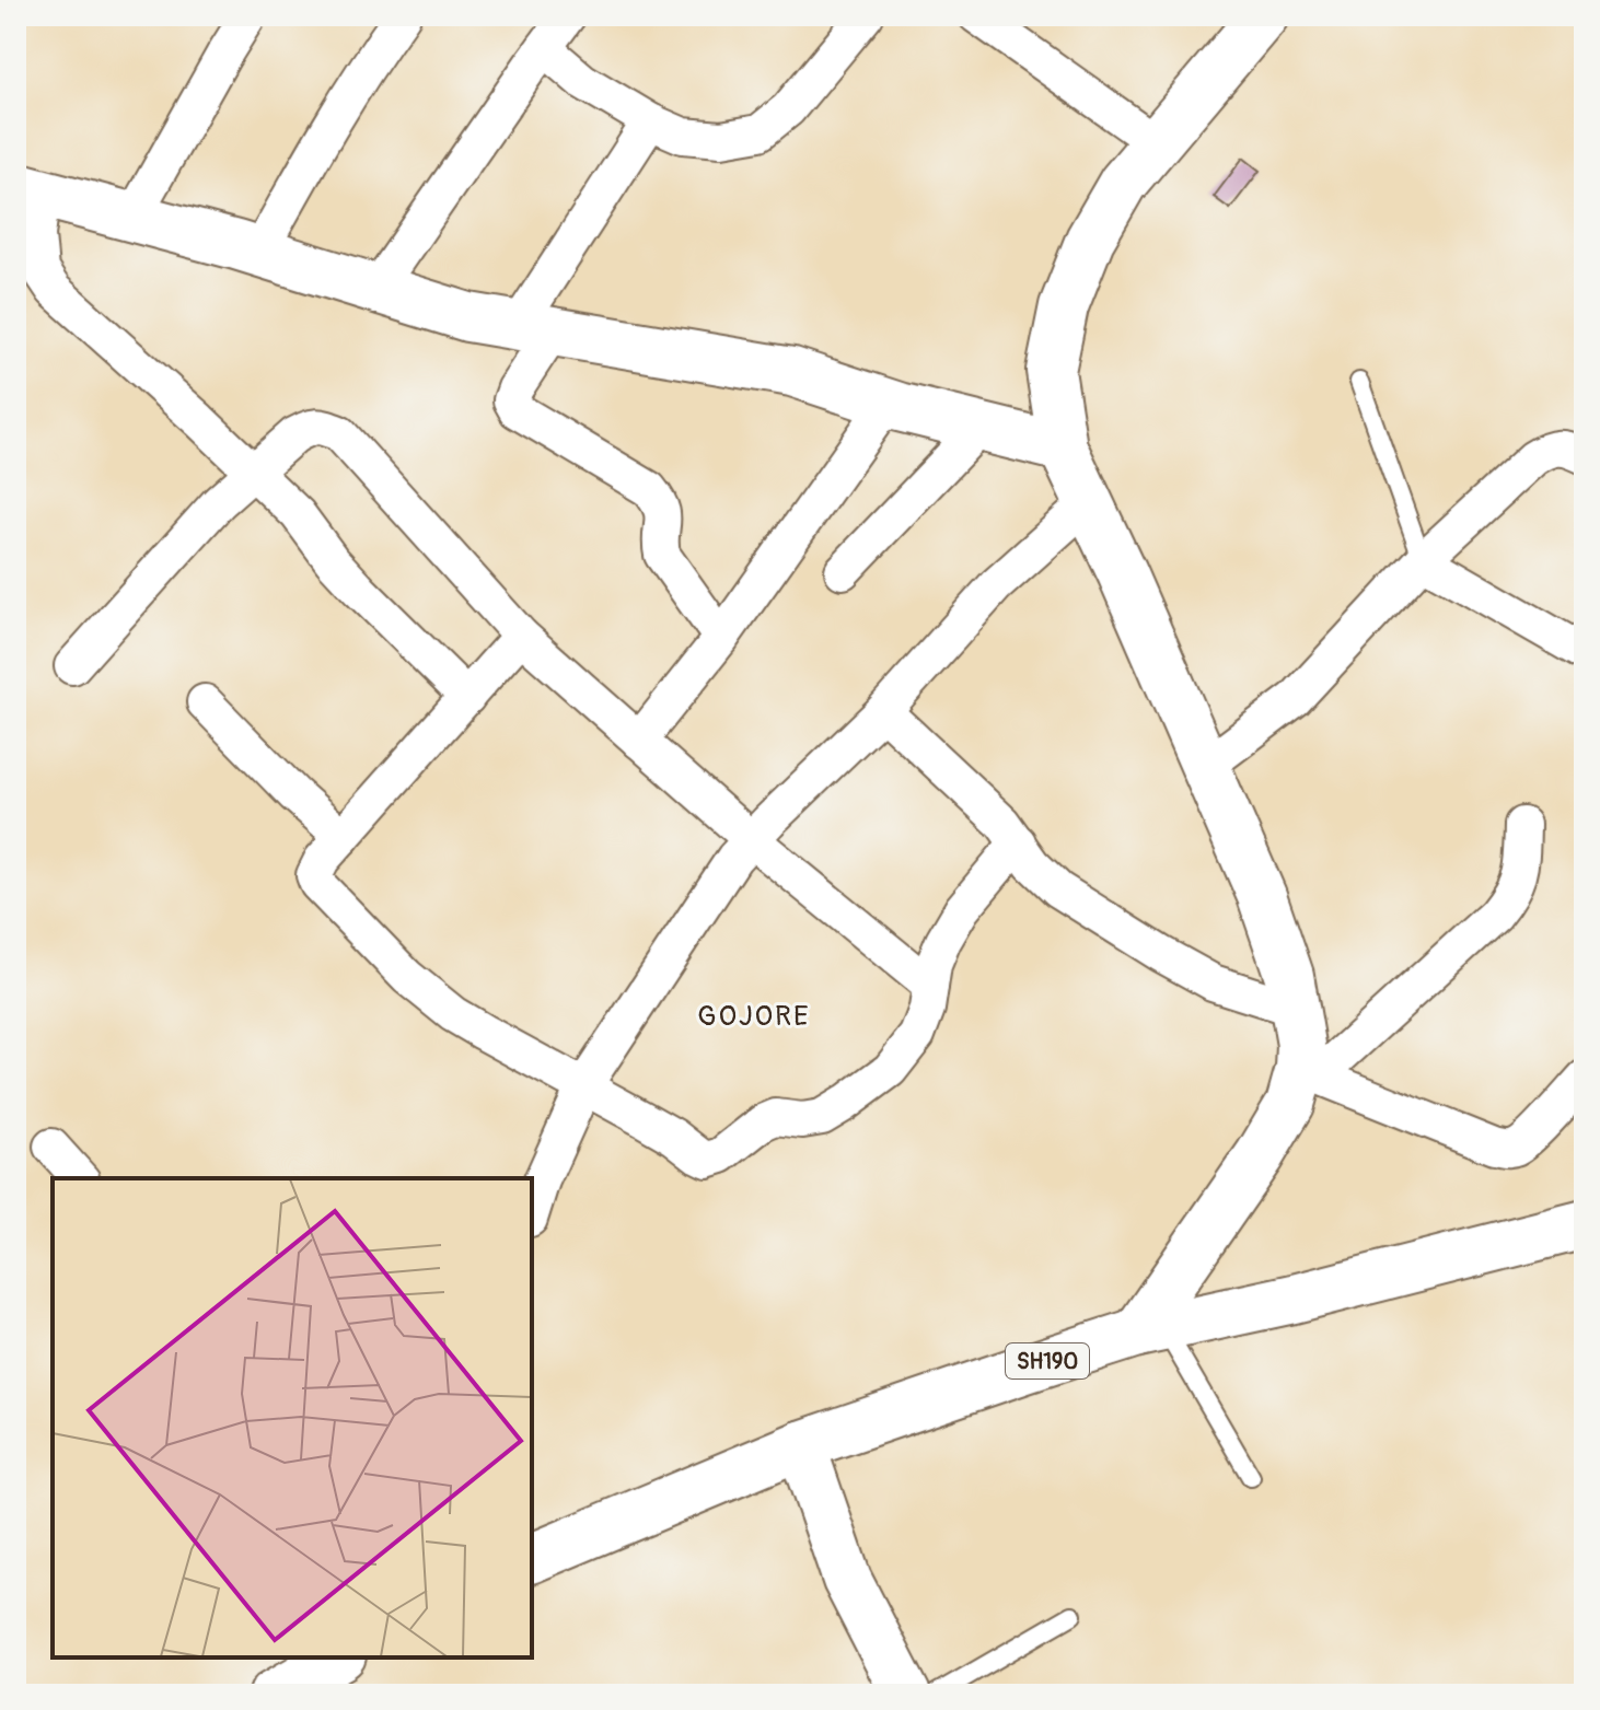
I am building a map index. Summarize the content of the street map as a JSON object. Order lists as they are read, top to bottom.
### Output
{
  "streets": {
    "main road": ["SH190"]
  },
  "districts": ["GOJORE"]
}
